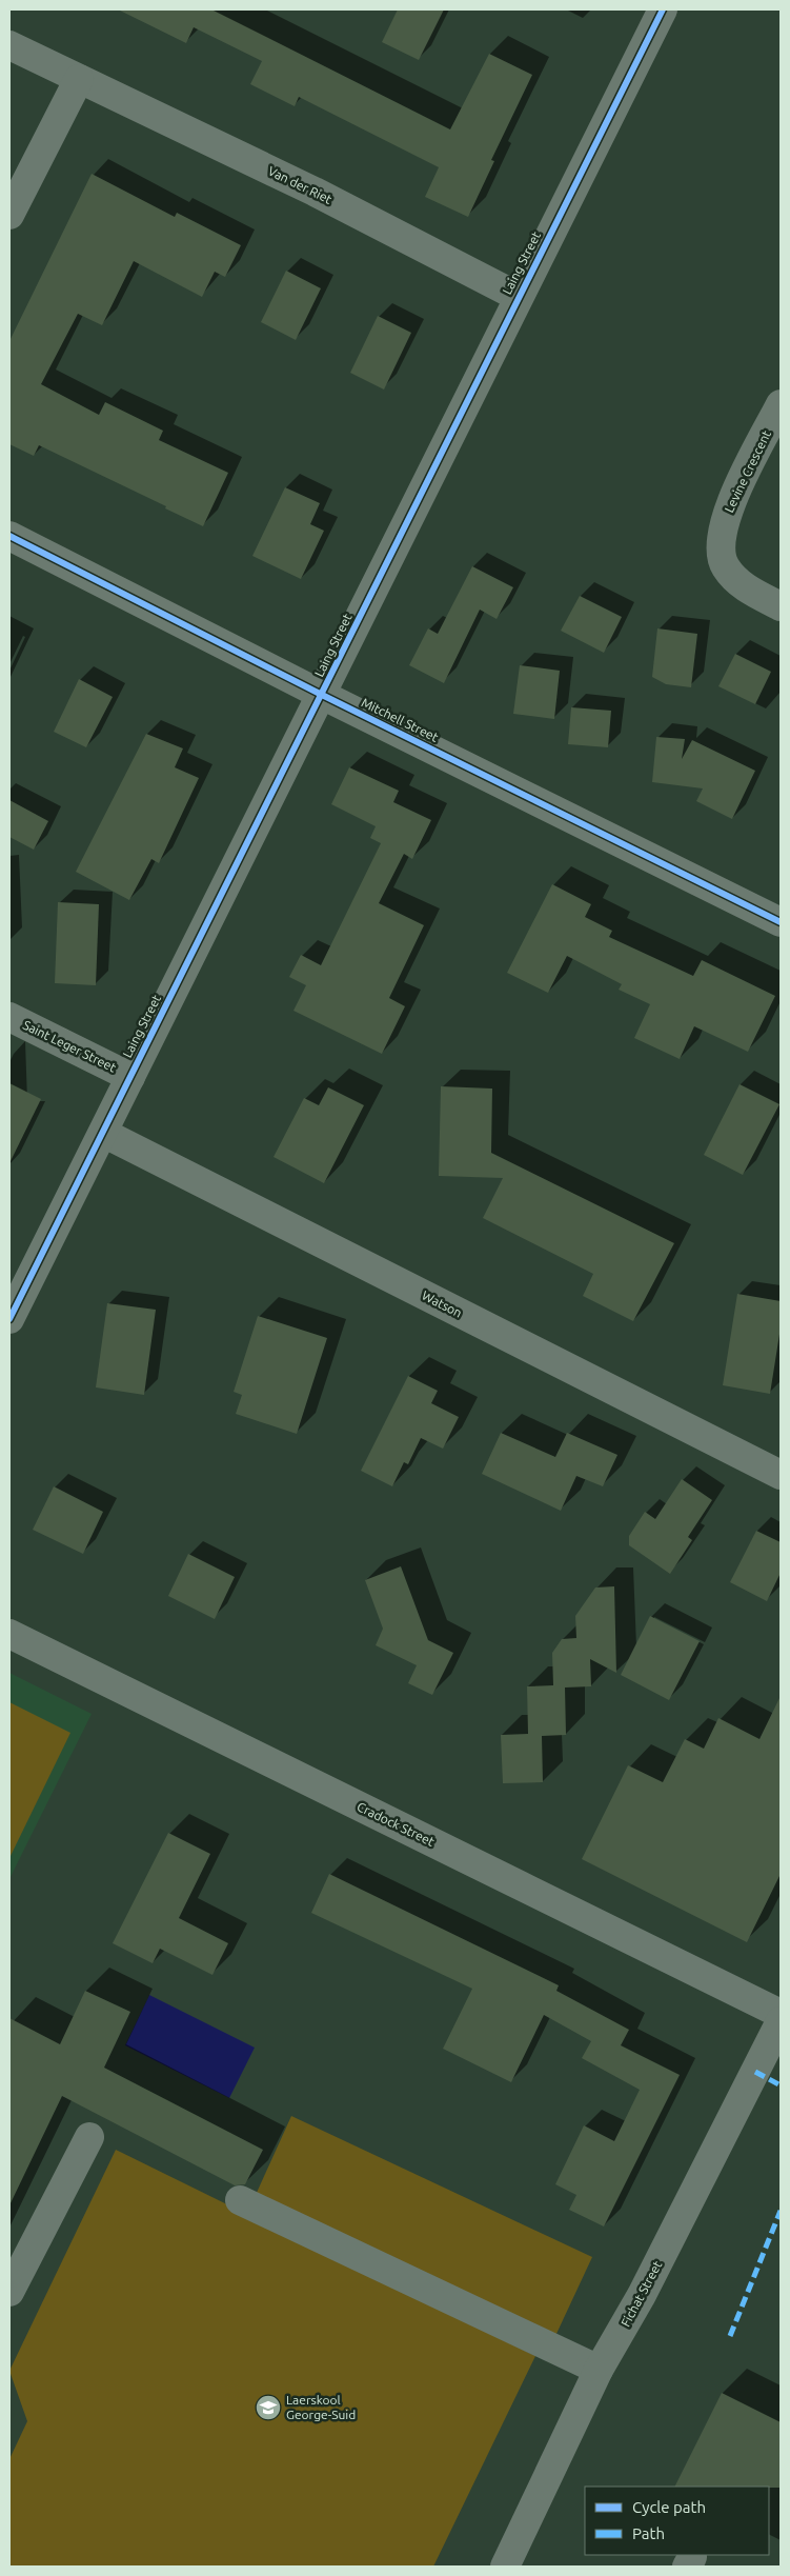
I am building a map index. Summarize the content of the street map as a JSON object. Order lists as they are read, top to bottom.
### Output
{
  "streets": {
    "street": [
      "Van der Riet",
      "Laing Street",
      "Levine Crescent",
      "Mitchell Street",
      "Saint Leger Street",
      "Watson",
      "Cradock Street",
      "Fichat Street"
    ]
  },
  "crossings": [
    ["Van der Riet", "Laing Street"],
    ["Laing Street", "Mitchell Street"],
    ["Laing Street", "Saint Leger Street"],
    ["Laing Street", "Watson"]
  ],
  "places": {
    "school or university": ["Laerskool George-Suid"]
  },
  "legend": ["Cycle path", "Path"]
}
